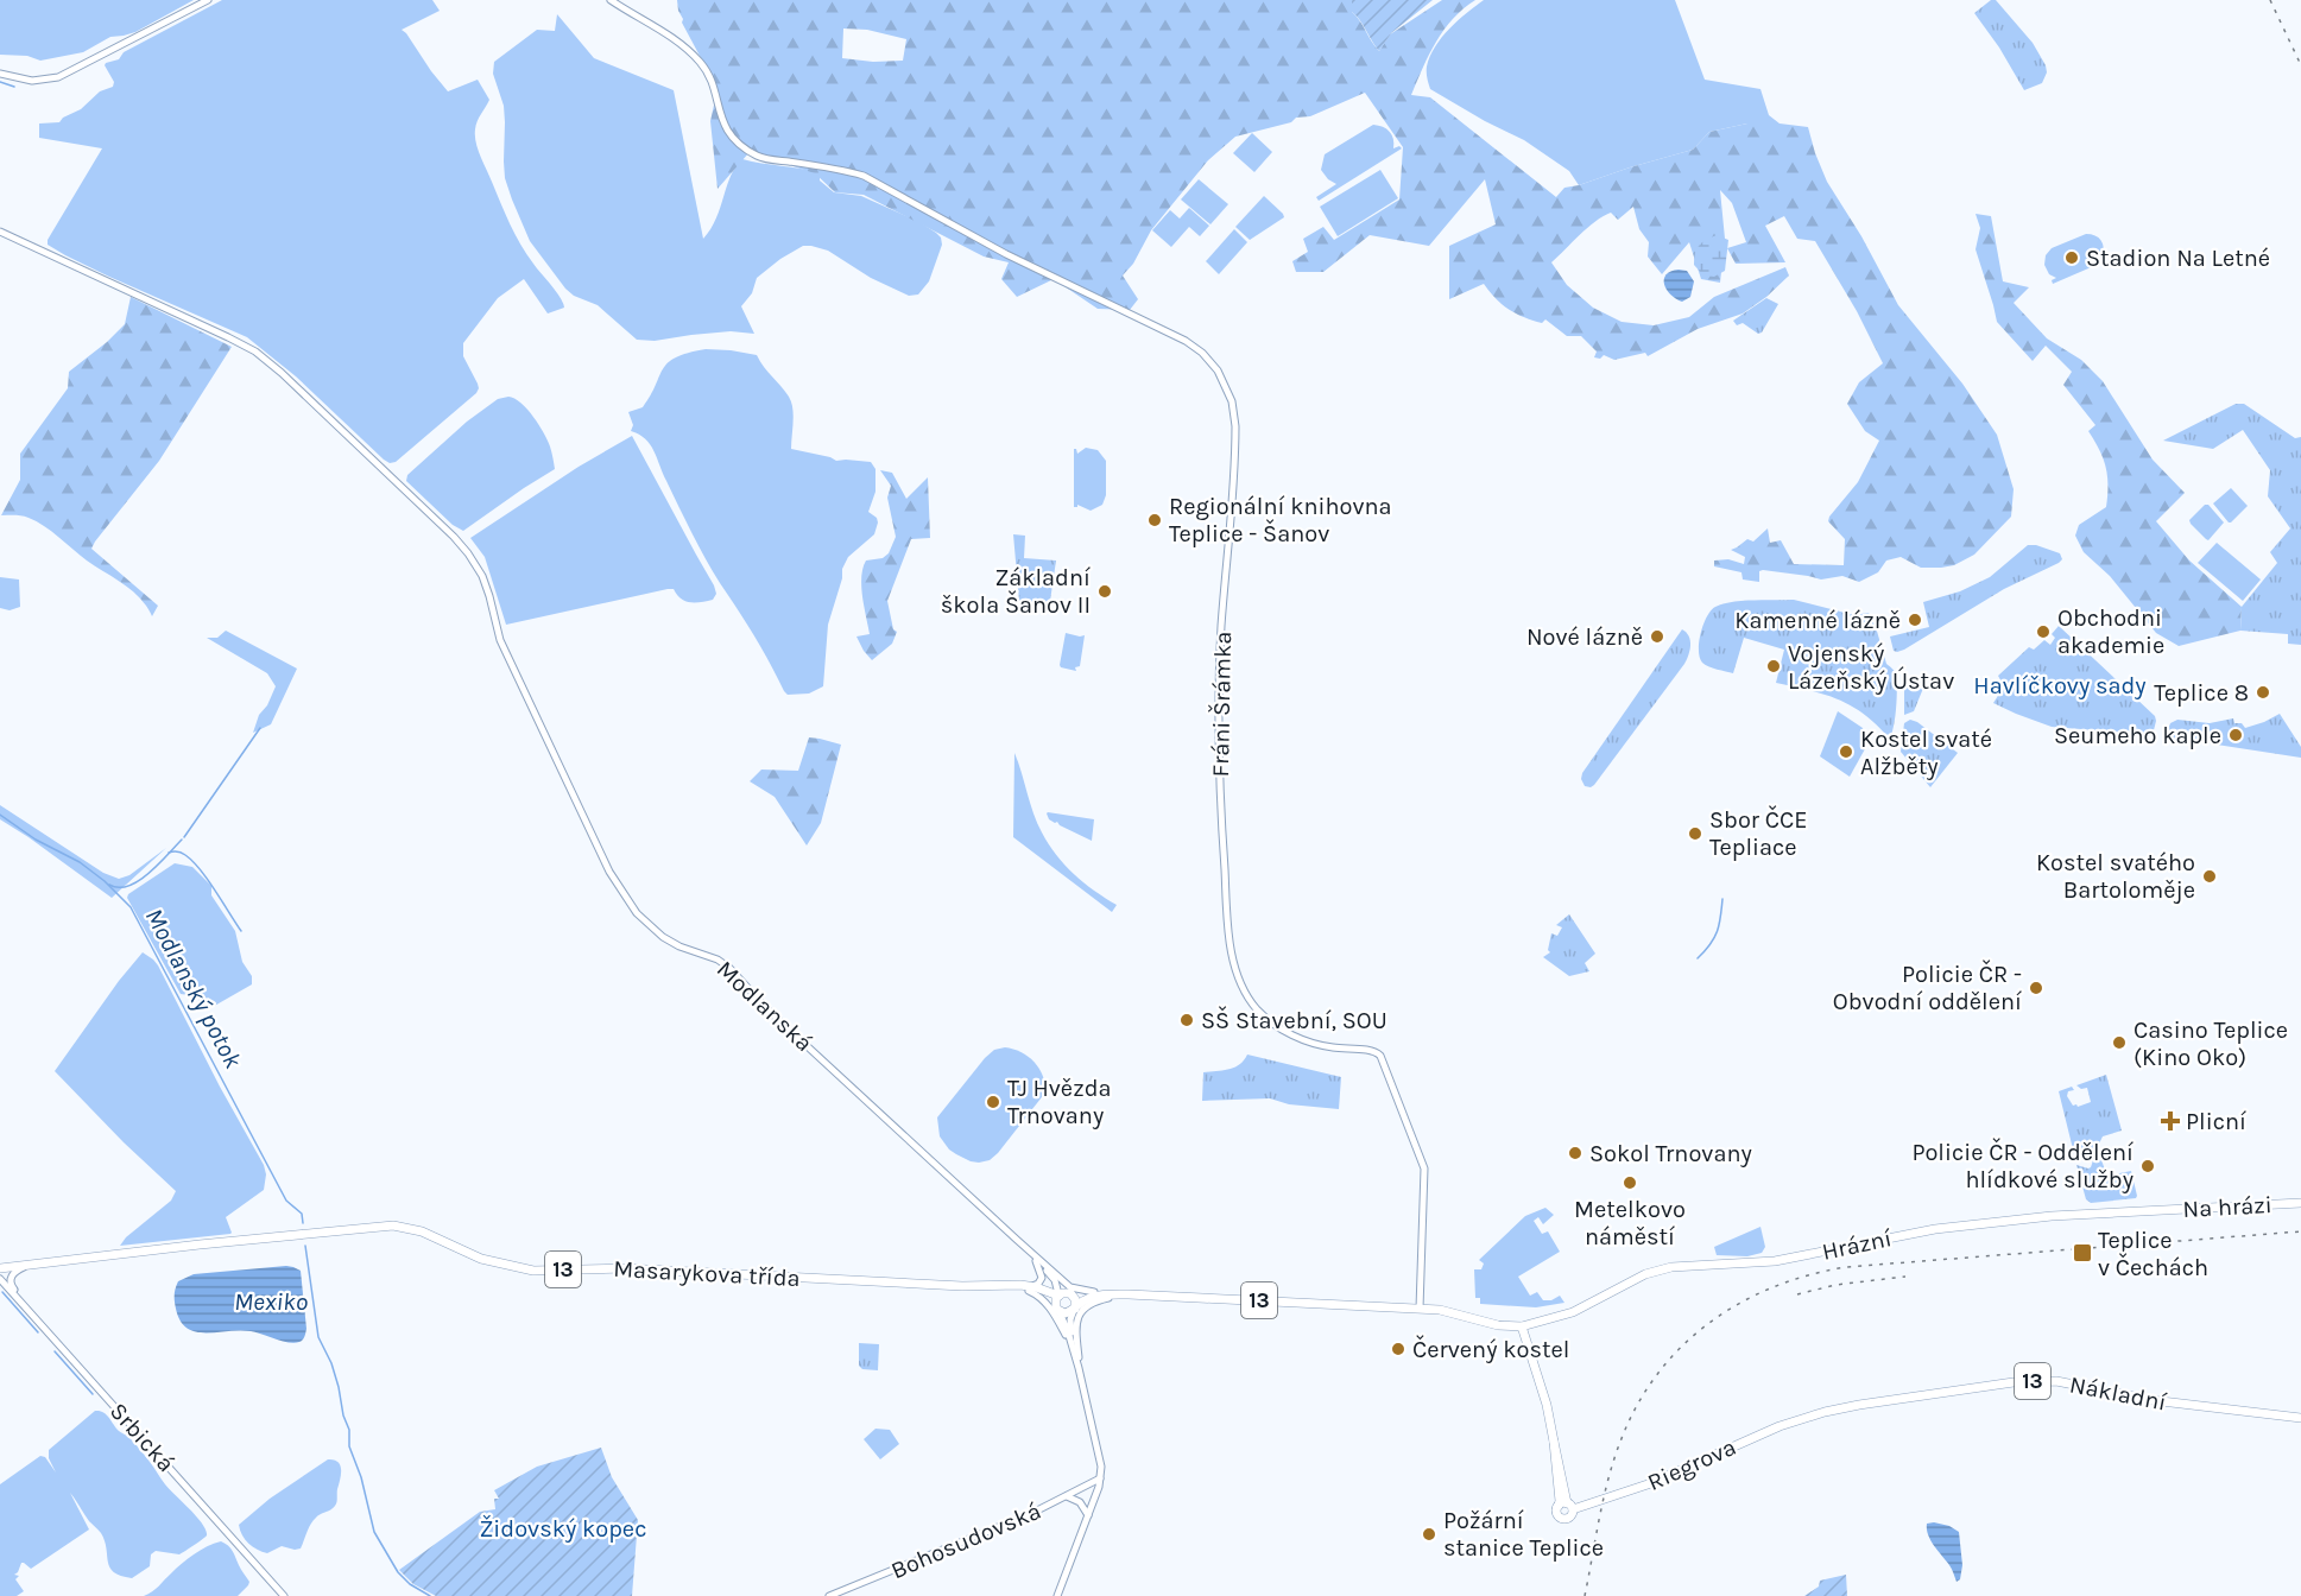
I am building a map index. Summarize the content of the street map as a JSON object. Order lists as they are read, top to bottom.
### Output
{
  "streets": {
    "main road": [
      "Na hrázi",
      "Hrázní",
      "13",
      "Masarykova třída",
      "Nákladní",
      "Riegrova"
    ],
    "street": [
      "Fráni Šrámka",
      "Modlanská",
      "Srbická",
      "Bohosudovská"
    ]
  },
  "crossings": [
    ["Fráni Šrámka", "Masarykova třída"],
    ["Na hrázi", "Hrázní"],
    ["Hrázní", "Masarykova třída"],
    ["13", "Masarykova třída"],
    ["Nákladní", "Riegrova"]
  ],
  "water": ["Modlanský potok", "Mexiko"],
  "parks": ["Havlíčkovy sady", "Židovský kopec"],
  "places": {
    "other": [
      "Stadion Na Letné",
      "Regionální knihovna Teplice - Šanov",
      "Základní škola Šanov II",
      "Kamenné lázně",
      "Obchodni akademie",
      "Nové lázně",
      "Vojenský Lázeňský Ústav",
      "Teplice 8",
      "Seumeho kaple",
      "Kostel svaté Alžběty",
      "Sbor ČCE Tepliace",
      "Kostel svatého Bartoloměje",
      "Policie ČR - Obvodní oddělení",
      "SŠ Stavební, SOU",
      "Casino Teplice (Kino Oko)",
      "TJ Hvězda Trnovany",
      "Sokol Trnovany",
      "Policie ČR - Oddělení hlídkové služby",
      "Metelkovo náměstí",
      "Červený kostel",
      "Požární stanice Teplice"
    ],
    "health": ["Plicní"],
    "transit": ["Teplice v Čechách"]
  }
}
